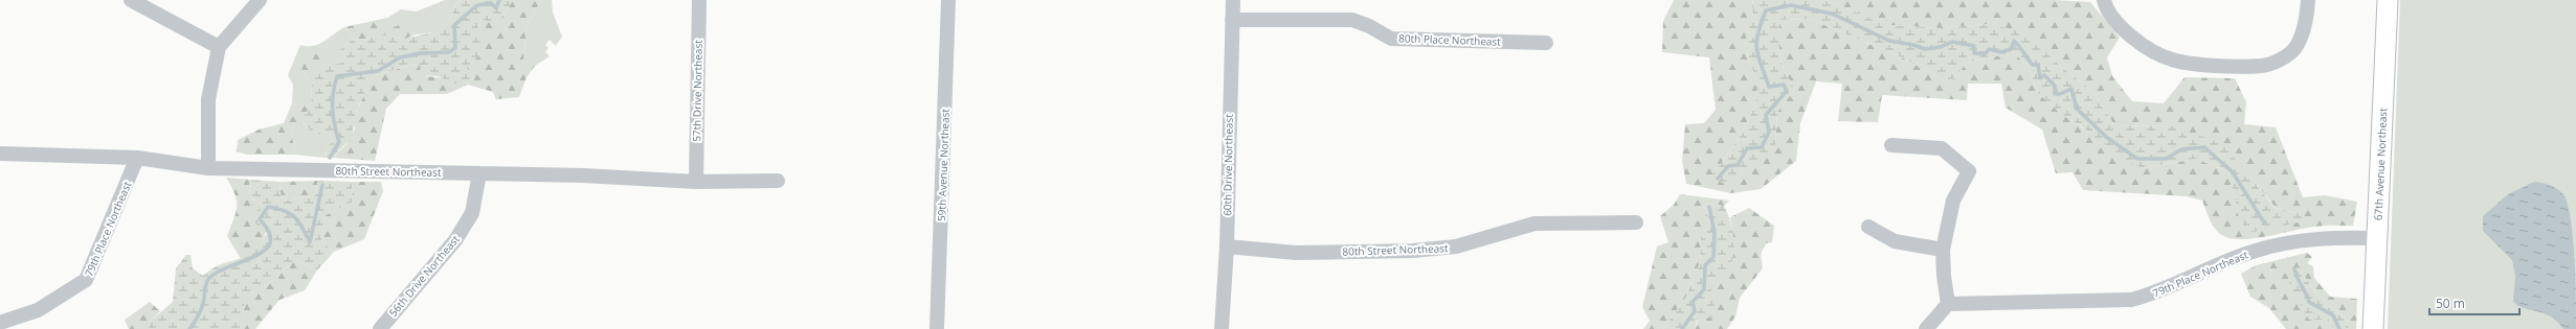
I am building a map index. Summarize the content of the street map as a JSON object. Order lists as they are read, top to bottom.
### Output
{
  "streets": {
    "main road": ["67th Avenue Northeast"],
    "street": [
      "80th Place Northeast",
      "57th Drive Northeast",
      "59th Avenue Northeast",
      "60th Drive Northeast",
      "80th Street Northeast",
      "79th Place Northeast",
      "56th Drive Northeast"
    ]
  },
  "crossings": [
    ["80th Place Northeast", "60th Drive Northeast"],
    ["57th Drive Northeast", "80th Street Northeast"],
    ["67th Avenue Northeast", "79th Place Northeast"],
    ["60th Drive Northeast", "80th Street Northeast"],
    ["80th Street Northeast", "79th Place Northeast"],
    ["80th Street Northeast", "56th Drive Northeast"]
  ],
  "scale_bar": "50 m"
}
